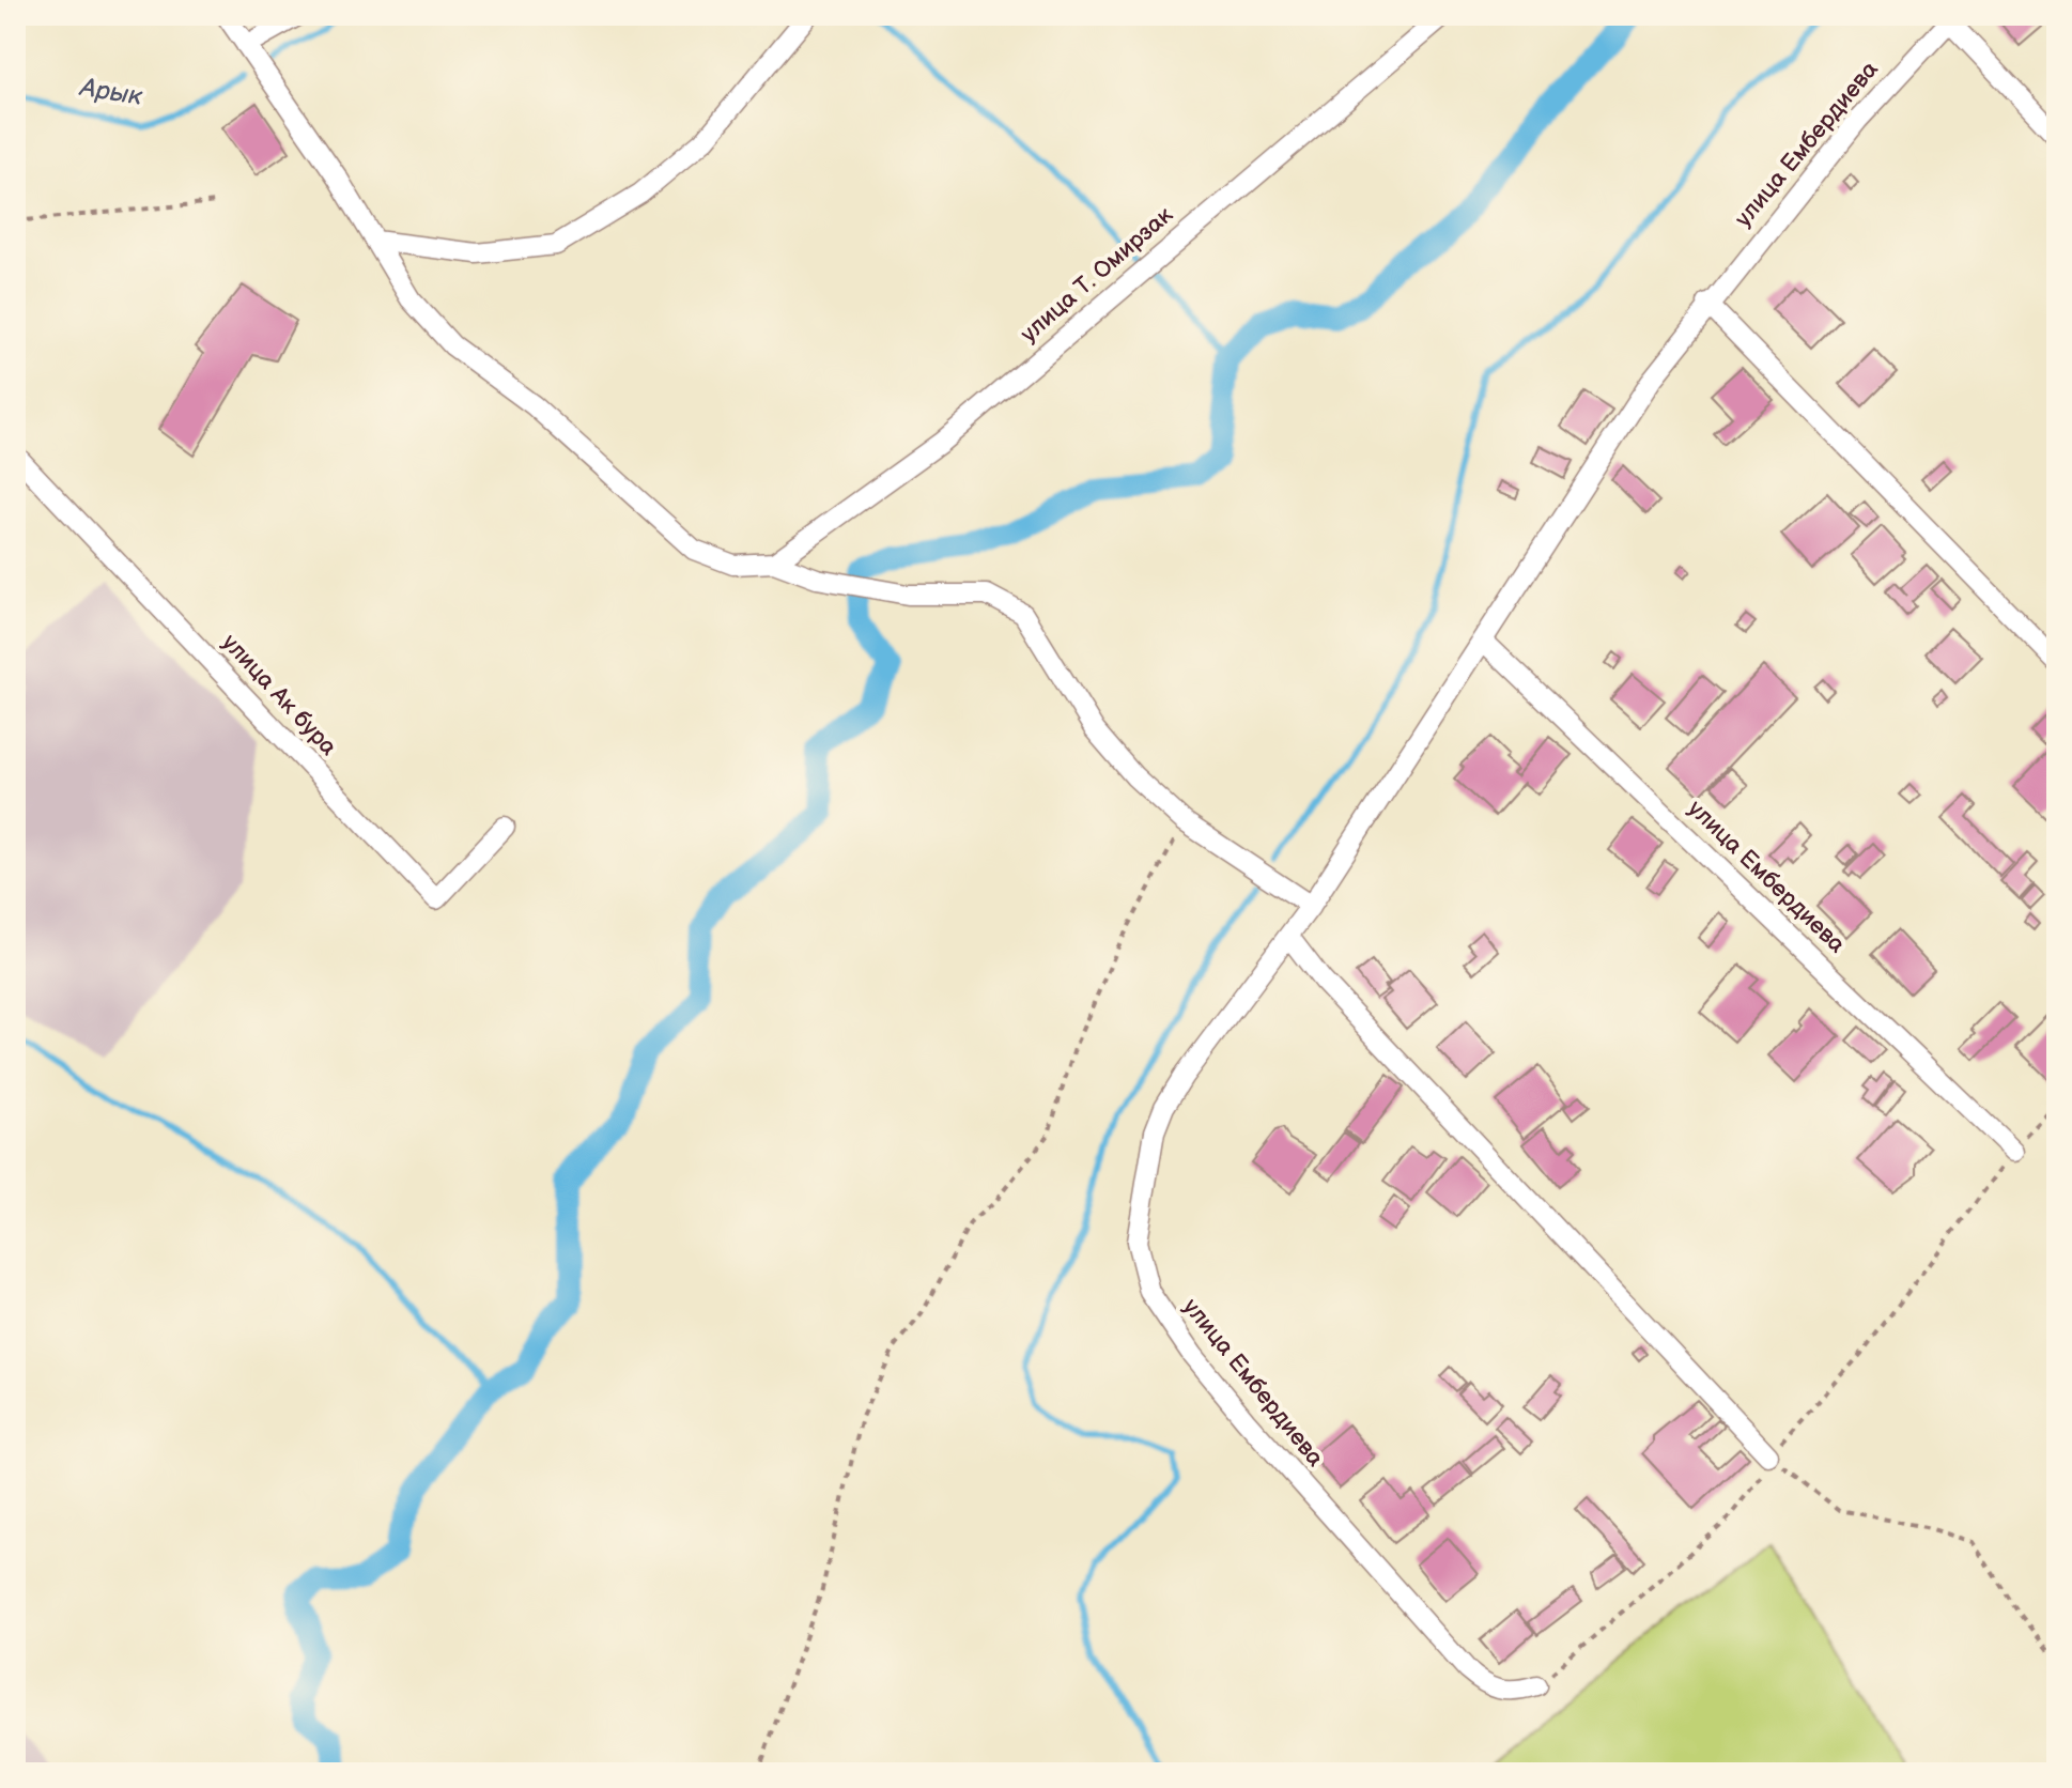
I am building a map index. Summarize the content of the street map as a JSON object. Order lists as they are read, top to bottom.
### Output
{
  "streets": {
    "street": ["улица Ембердиева", "улица Т. Омирзак", "улица Ак бура"]
  },
  "water": ["Арык"]
}
